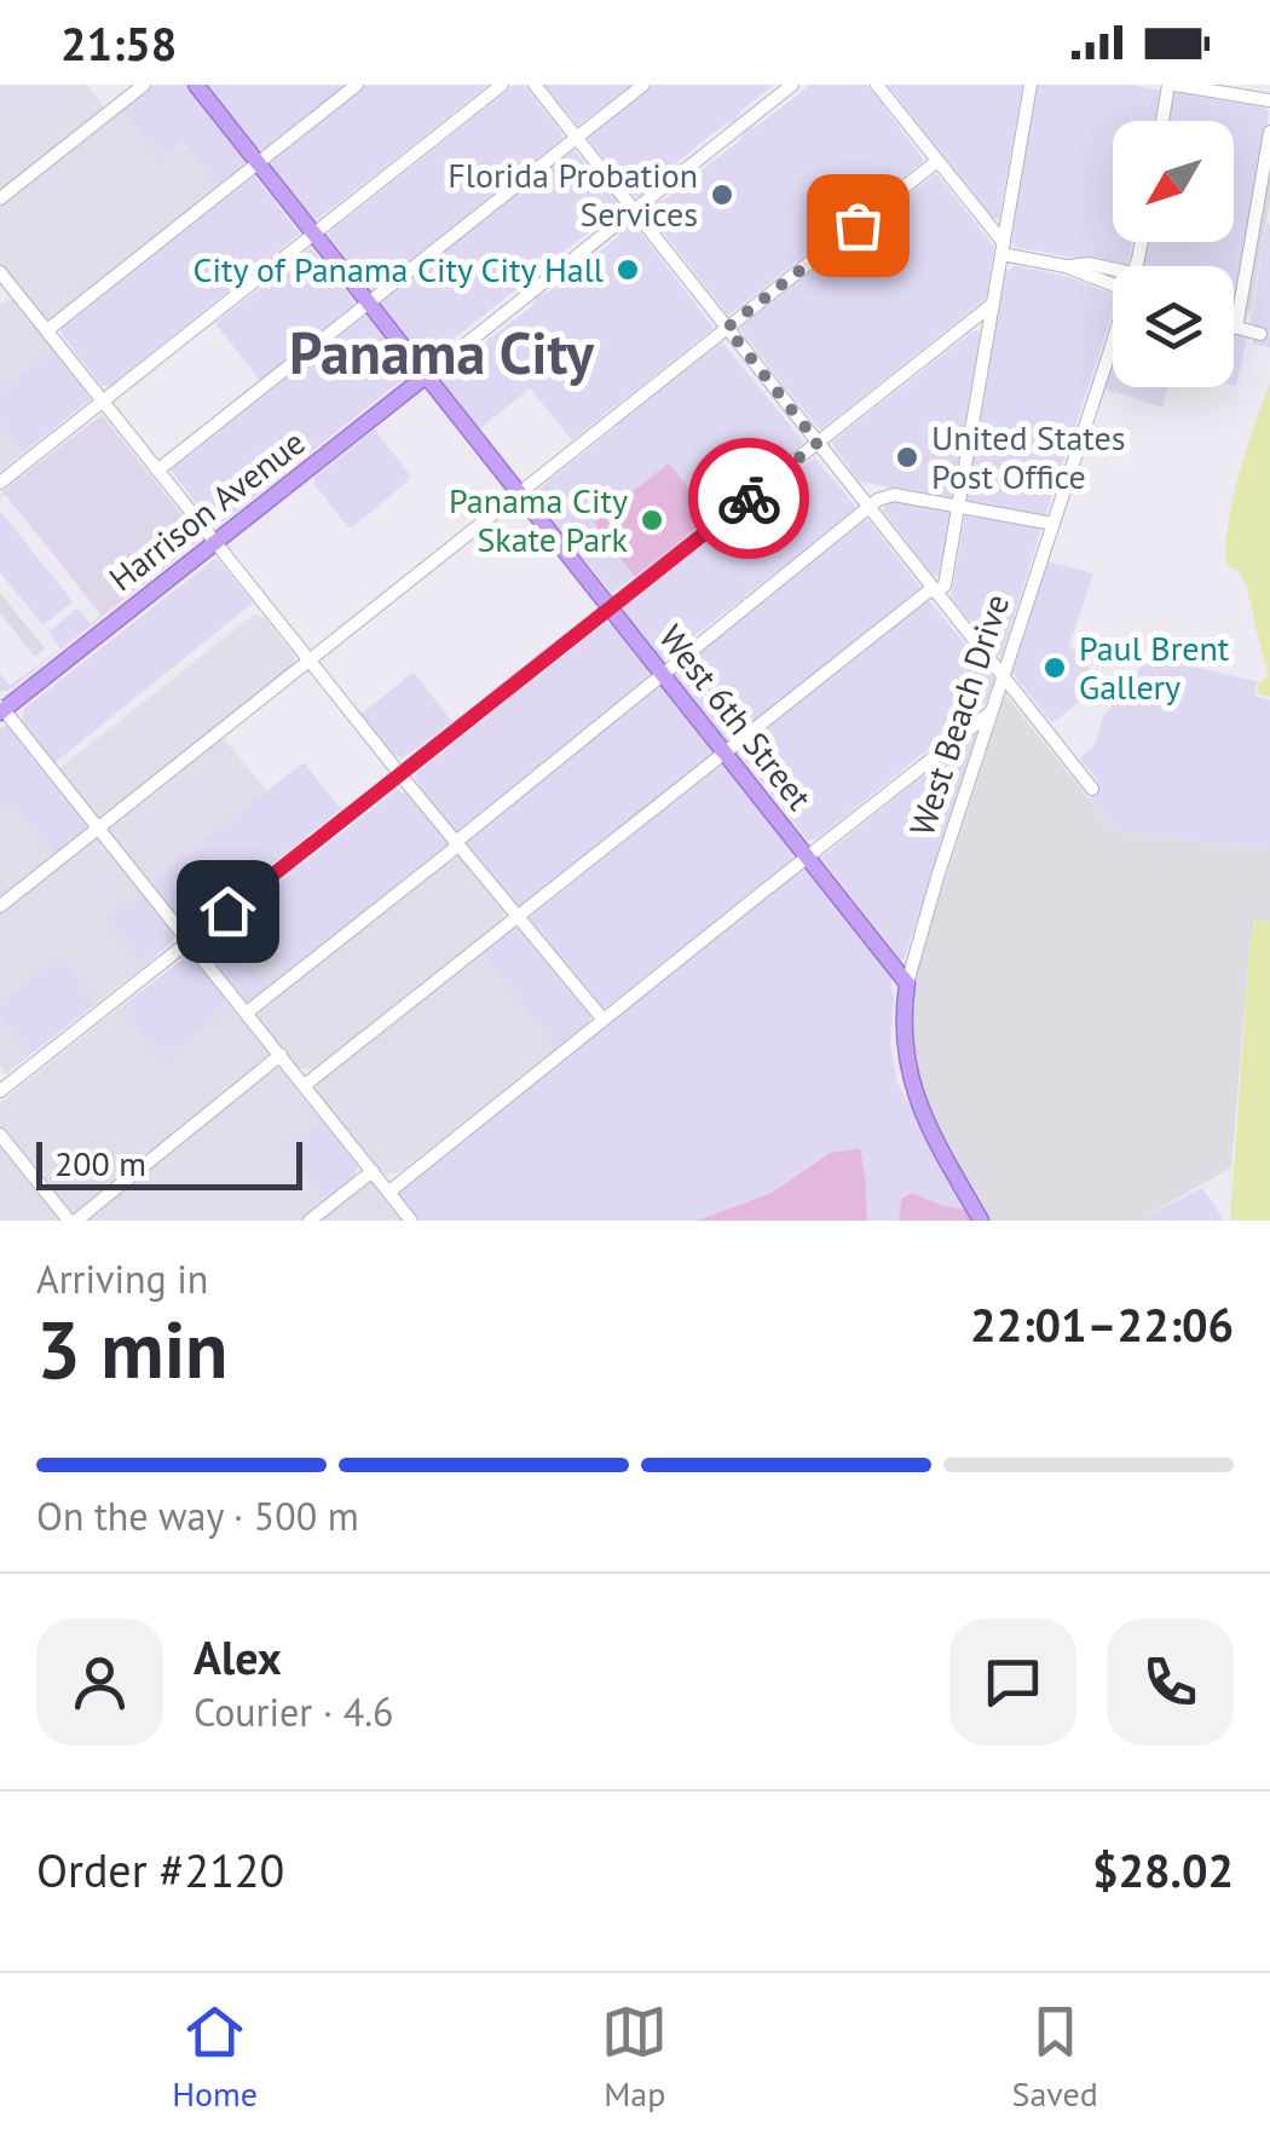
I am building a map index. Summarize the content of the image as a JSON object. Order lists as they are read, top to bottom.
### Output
{
  "streets": {
    "main road": ["Harrison Avenue", "West Beach Drive", "West 6th Street"]
  },
  "crossings": [
    ["Harrison Avenue", "West 6th Street"],
    ["West Beach Drive", "West 6th Street"]
  ],
  "districts": ["Panama City"],
  "places": [
    "Florida Probation Services",
    "City of Panama City City Hall",
    "United States Post Office",
    "Panama City Skate Park",
    "Paul Brent Gallery"
  ],
  "scale_bar": "200 m",
  "north": "bottom left",
  "page": {
    "status": "21:58",
    "scale": "200 m",
    "heading": ["3 min", "Arriving in", "22:01–22:06"],
    "panel": [
      "Alex",
      "Courier · 4.6",
      "Order #2120",
      "$28.02"
    ],
    "bar": "On the way · 500 m",
    "tabs": ["Home", "Map", "Saved"]
  }
}
